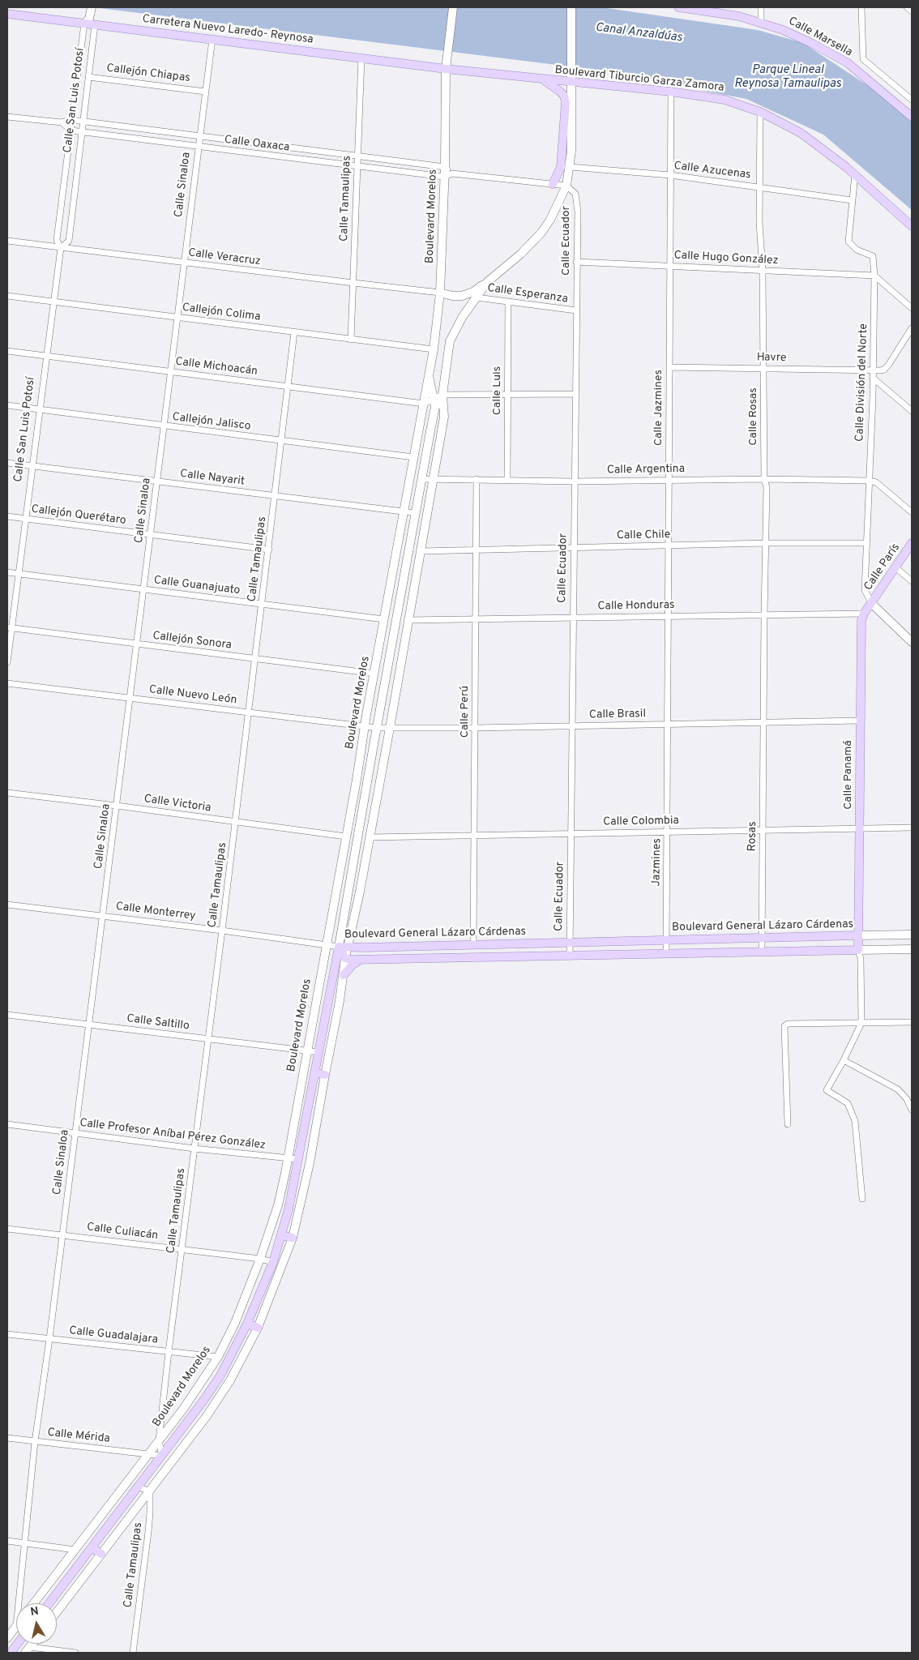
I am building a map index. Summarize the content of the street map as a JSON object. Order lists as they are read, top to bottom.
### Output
{
  "streets": {
    "main road": [
      "Carretera Nuevo Laredo- Reynosa",
      "Calle Marsella",
      "Boulevard Tiburcio Garza Zamora",
      "Boulevard Morelos",
      "Calle París",
      "Calle Panamá",
      "Boulevard General Lázaro Cárdenas"
    ],
    "street": [
      "Callejón Chiapas",
      "Calle San Luis Potosí",
      "Calle Oaxaca",
      "Calle Azucenas",
      "Calle Sinaloa",
      "Calle Tamaulipas",
      "Calle Ecuador",
      "Calle Veracruz",
      "Calle Hugo González",
      "Calle Esperanza",
      "Callejón Colima",
      "Havre",
      "Calle Michoacán",
      "Calle División del Norte",
      "Calle Luis",
      "Calle Jazmines",
      "Calle Rosas",
      "Callejón Jalisco",
      "Calle Argentina",
      "Calle Nayarit",
      "Callejón Querétaro",
      "Calle Chile",
      "Calle Guanajuato",
      "Calle Honduras",
      "Callejón Sonora",
      "Calle Nuevo León",
      "Calle Perú",
      "Calle Brasil",
      "Calle Victoria",
      "Calle Colombia",
      "Rosas",
      "Jazmines",
      "Calle Monterrey",
      "Calle Saltillo",
      "Calle Profesor Aníbal Pérez González",
      "Calle Culiacán",
      "Calle Guadalajara",
      "Calle Mérida"
    ]
  },
  "crossings": [
    ["Carretera Nuevo Laredo- Reynosa", "Boulevard Tiburcio Garza Zamora"],
    ["Carretera Nuevo Laredo- Reynosa", "Calle San Luis Potosí"],
    ["Carretera Nuevo Laredo- Reynosa", "Calle Sinaloa"],
    ["Carretera Nuevo Laredo- Reynosa", "Calle Tamaulipas"],
    ["Carretera Nuevo Laredo- Reynosa", "Boulevard Morelos"],
    ["Callejón Chiapas", "Calle San Luis Potosí"],
    ["Callejón Chiapas", "Calle Sinaloa"],
    ["Boulevard Tiburcio Garza Zamora", "Boulevard Morelos"],
    ["Boulevard Tiburcio Garza Zamora", "Calle División del Norte"],
    ["Boulevard Tiburcio Garza Zamora", "Calle Jazmines"],
    ["Boulevard Tiburcio Garza Zamora", "Calle Rosas"],
    ["Calle San Luis Potosí", "Calle Oaxaca"],
    ["Calle San Luis Potosí", "Calle Veracruz"],
    ["Calle San Luis Potosí", "Callejón Colima"],
    ["Calle San Luis Potosí", "Calle Michoacán"],
    ["Calle San Luis Potosí", "Callejón Jalisco"],
    ["Calle San Luis Potosí", "Calle Nayarit"],
    ["Calle San Luis Potosí", "Callejón Querétaro"],
    ["Calle San Luis Potosí", "Calle Guanajuato"],
    ["Calle San Luis Potosí", "Callejón Sonora"],
    ["Calle Oaxaca", "Calle Sinaloa"],
    ["Calle Oaxaca", "Calle Tamaulipas"],
    ["Calle Oaxaca", "Boulevard Morelos"],
    ["Calle Oaxaca", "Calle Ecuador"],
    ["Calle Azucenas", "Boulevard Morelos"],
    ["Calle Azucenas", "Calle División del Norte"],
    ["Calle Azucenas", "Calle Jazmines"],
    ["Calle Azucenas", "Calle Rosas"],
    ["Calle Sinaloa", "Calle Veracruz"],
    ["Calle Sinaloa", "Callejón Colima"],
    ["Calle Sinaloa", "Calle Michoacán"],
    ["Calle Sinaloa", "Callejón Jalisco"],
    ["Calle Sinaloa", "Calle Nayarit"],
    ["Calle Sinaloa", "Callejón Querétaro"],
    ["Calle Sinaloa", "Calle Guanajuato"],
    ["Calle Sinaloa", "Callejón Sonora"],
    ["Calle Sinaloa", "Calle Nuevo León"],
    ["Calle Sinaloa", "Calle Victoria"],
    ["Calle Sinaloa", "Calle Monterrey"],
    ["Calle Sinaloa", "Calle Saltillo"],
    ["Calle Sinaloa", "Calle Profesor Aníbal Pérez González"],
    ["Calle Sinaloa", "Calle Culiacán"],
    ["Calle Sinaloa", "Calle Guadalajara"],
    ["Calle Sinaloa", "Calle Mérida"],
    ["Calle Tamaulipas", "Boulevard Morelos"],
    ["Calle Tamaulipas", "Calle Veracruz"],
    ["Calle Tamaulipas", "Callejón Colima"],
    ["Calle Tamaulipas", "Calle Michoacán"],
    ["Calle Tamaulipas", "Callejón Jalisco"],
    ["Calle Tamaulipas", "Calle Nayarit"],
    ["Calle Tamaulipas", "Callejón Querétaro"],
    ["Calle Tamaulipas", "Calle Guanajuato"],
    ["Calle Tamaulipas", "Callejón Sonora"],
    ["Calle Tamaulipas", "Calle Nuevo León"],
    ["Calle Tamaulipas", "Calle Victoria"],
    ["Calle Tamaulipas", "Calle Monterrey"],
    ["Calle Tamaulipas", "Calle Saltillo"],
    ["Calle Tamaulipas", "Calle Profesor Aníbal Pérez González"],
    ["Calle Tamaulipas", "Calle Culiacán"],
    ["Calle Tamaulipas", "Calle Guadalajara"],
    ["Calle Tamaulipas", "Calle Mérida"],
    ["Boulevard Morelos", "Calle Ecuador"],
    ["Boulevard Morelos", "Calle Veracruz"],
    ["Boulevard Morelos", "Calle Esperanza"],
    ["Boulevard Morelos", "Callejón Colima"],
    ["Boulevard Morelos", "Calle Michoacán"],
    ["Boulevard Morelos", "Callejón Jalisco"],
    ["Boulevard Morelos", "Calle Argentina"],
    ["Boulevard Morelos", "Calle Nayarit"],
    ["Boulevard Morelos", "Calle Chile"],
    ["Boulevard Morelos", "Calle Guanajuato"],
    ["Boulevard Morelos", "Calle Honduras"],
    ["Boulevard Morelos", "Callejón Sonora"],
    ["Boulevard Morelos", "Calle Nuevo León"],
    ["Boulevard Morelos", "Calle Brasil"],
    ["Boulevard Morelos", "Calle Victoria"],
    ["Boulevard Morelos", "Calle Colombia"],
    ["Boulevard Morelos", "Calle Monterrey"],
    ["Boulevard Morelos", "Boulevard General Lázaro Cárdenas"],
    ["Boulevard Morelos", "Calle Saltillo"],
    ["Boulevard Morelos", "Calle Profesor Aníbal Pérez González"],
    ["Boulevard Morelos", "Calle Culiacán"],
    ["Boulevard Morelos", "Calle Guadalajara"],
    ["Boulevard Morelos", "Calle Mérida"],
    ["Calle Ecuador", "Calle Hugo González"],
    ["Calle Ecuador", "Calle Esperanza"],
    ["Calle Ecuador", "Calle Argentina"],
    ["Calle Ecuador", "Calle Chile"],
    ["Calle Ecuador", "Calle Honduras"],
    ["Calle Ecuador", "Calle Brasil"],
    ["Calle Ecuador", "Calle Colombia"],
    ["Calle Ecuador", "Boulevard General Lázaro Cárdenas"],
    ["Calle Hugo González", "Calle División del Norte"],
    ["Calle Hugo González", "Calle Jazmines"],
    ["Calle Hugo González", "Calle Rosas"],
    ["Calle Esperanza", "Calle Luis"],
    ["Havre", "Calle División del Norte"],
    ["Havre", "Calle Jazmines"],
    ["Havre", "Calle Rosas"],
    ["Calle División del Norte", "Calle Argentina"],
    ["Calle División del Norte", "Calle Chile"],
    ["Calle División del Norte", "Calle París"],
    ["Calle Luis", "Calle Argentina"],
    ["Calle Jazmines", "Calle Argentina"],
    ["Calle Jazmines", "Calle Chile"],
    ["Calle Jazmines", "Calle Honduras"],
    ["Calle Jazmines", "Calle Brasil"],
    ["Calle Jazmines", "Jazmines"],
    ["Calle Rosas", "Calle Argentina"],
    ["Calle Rosas", "Calle Chile"],
    ["Calle Rosas", "Calle Honduras"],
    ["Calle Rosas", "Calle Brasil"],
    ["Calle Rosas", "Rosas"],
    ["Calle Argentina", "Calle Perú"],
    ["Calle Chile", "Calle Perú"],
    ["Calle Honduras", "Calle Perú"],
    ["Calle Honduras", "Calle Panamá"],
    ["Calle Nuevo León", "Calle Brasil"],
    ["Calle Perú", "Calle Brasil"],
    ["Calle Perú", "Calle Colombia"],
    ["Calle Perú", "Boulevard General Lázaro Cárdenas"],
    ["Calle Brasil", "Calle Panamá"],
    ["Calle Brasil", "Rosas"],
    ["Calle Brasil", "Jazmines"],
    ["Calle Panamá", "Calle Colombia"],
    ["Calle Panamá", "Boulevard General Lázaro Cárdenas"],
    ["Calle Colombia", "Rosas"],
    ["Calle Colombia", "Jazmines"],
    ["Rosas", "Boulevard General Lázaro Cárdenas"],
    ["Jazmines", "Boulevard General Lázaro Cárdenas"],
    ["Calle Monterrey", "Boulevard General Lázaro Cárdenas"]
  ],
  "water": ["Canal Anzaldúas", "Parque Lineal Reynosa Tamaulipas"],
  "north": "top"
}
